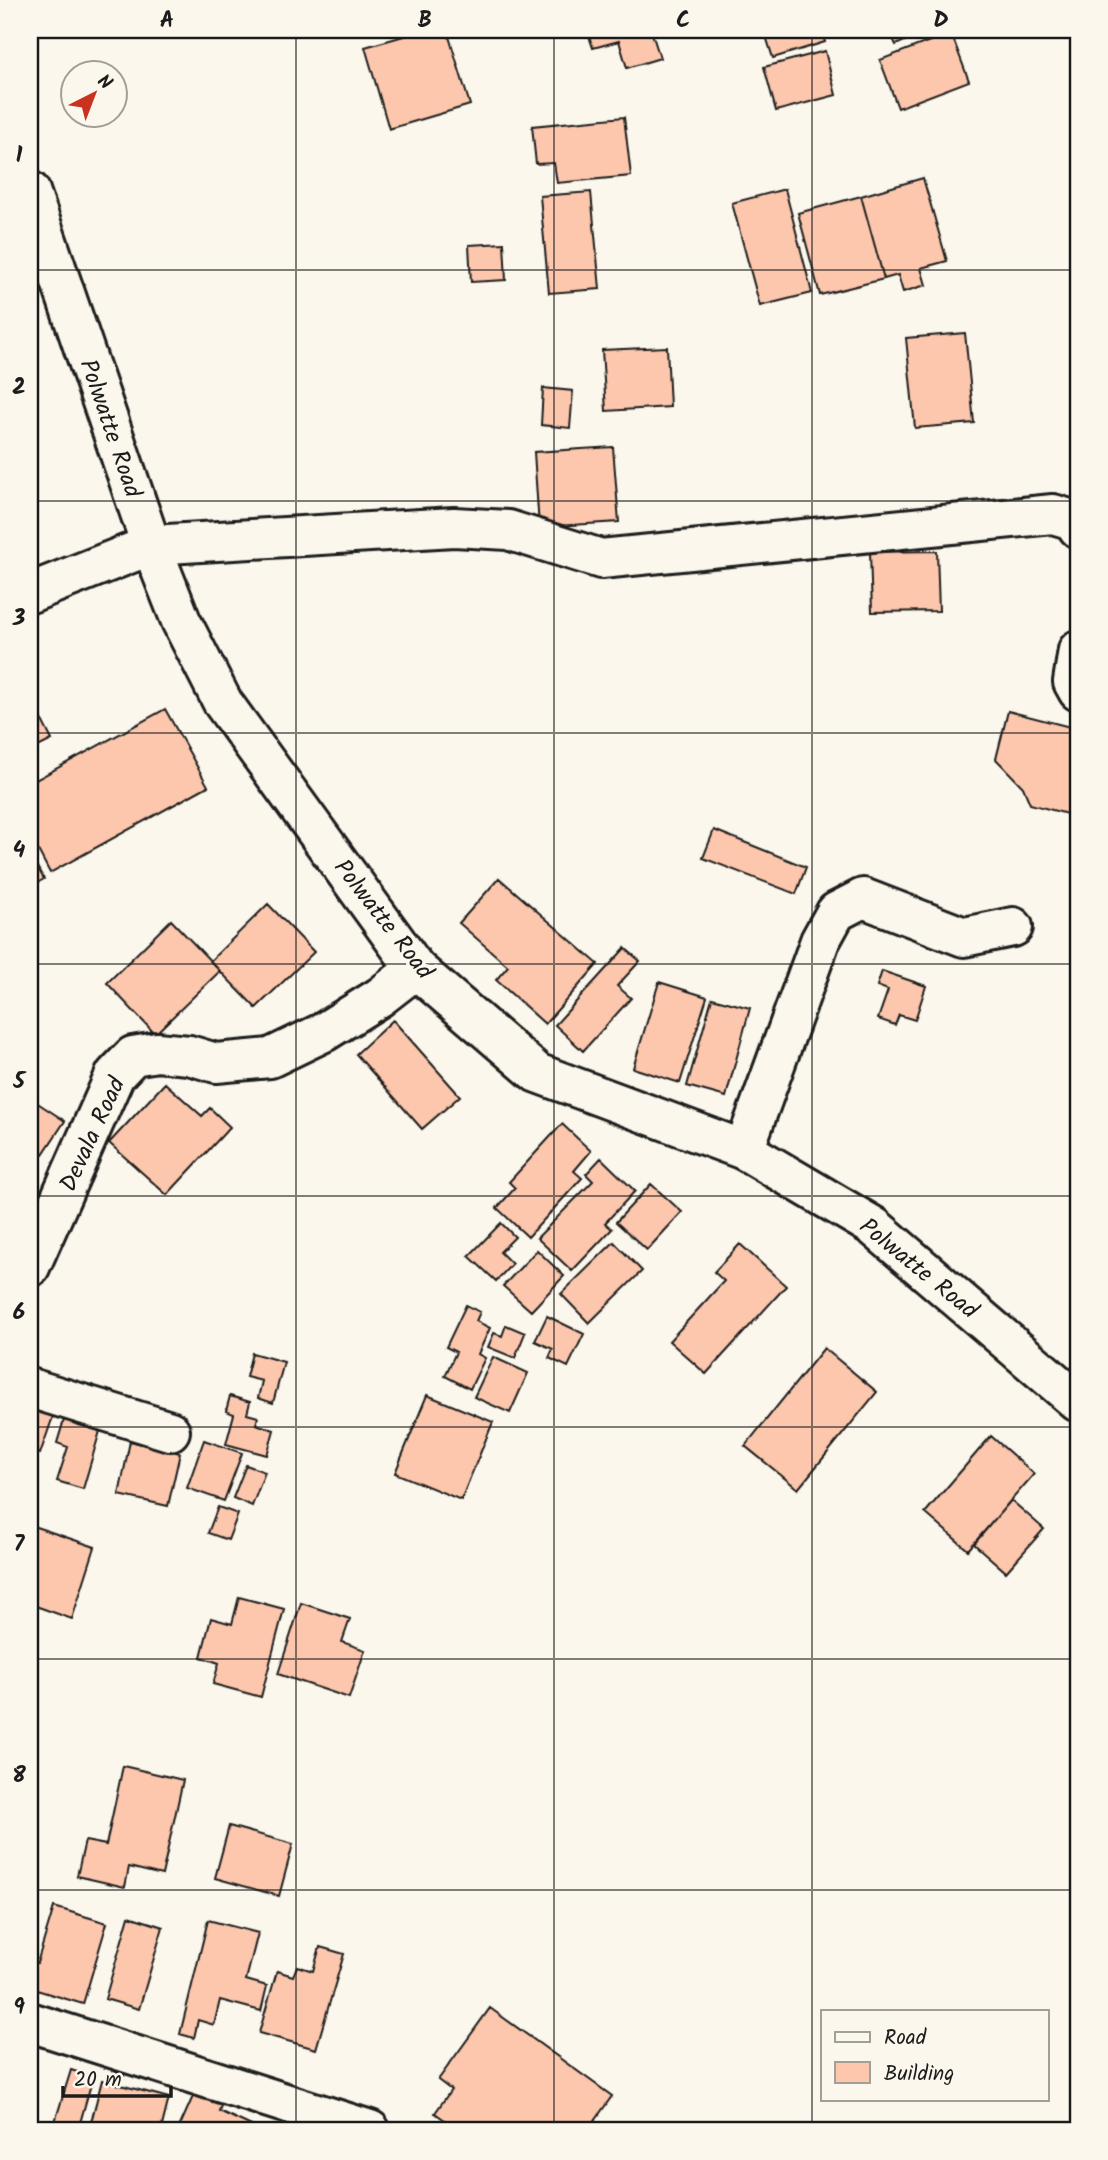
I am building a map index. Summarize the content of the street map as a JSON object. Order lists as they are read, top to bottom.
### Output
{
  "streets": {
    "street": ["Polwatte Road", "Devala Road"]
  },
  "crossings": [
    ["Polwatte Road", "Devala Road"]
  ],
  "legend": ["Road", "Building"],
  "scale_bar": "20 m",
  "north": "top right",
  "grid": {
    "columns": [
      "A",
      "B",
      "C",
      "D"
    ],
    "rows": [
      "1",
      "2",
      "3",
      "4",
      "5",
      "6",
      "7",
      "8",
      "9"
    ]
  }
}
